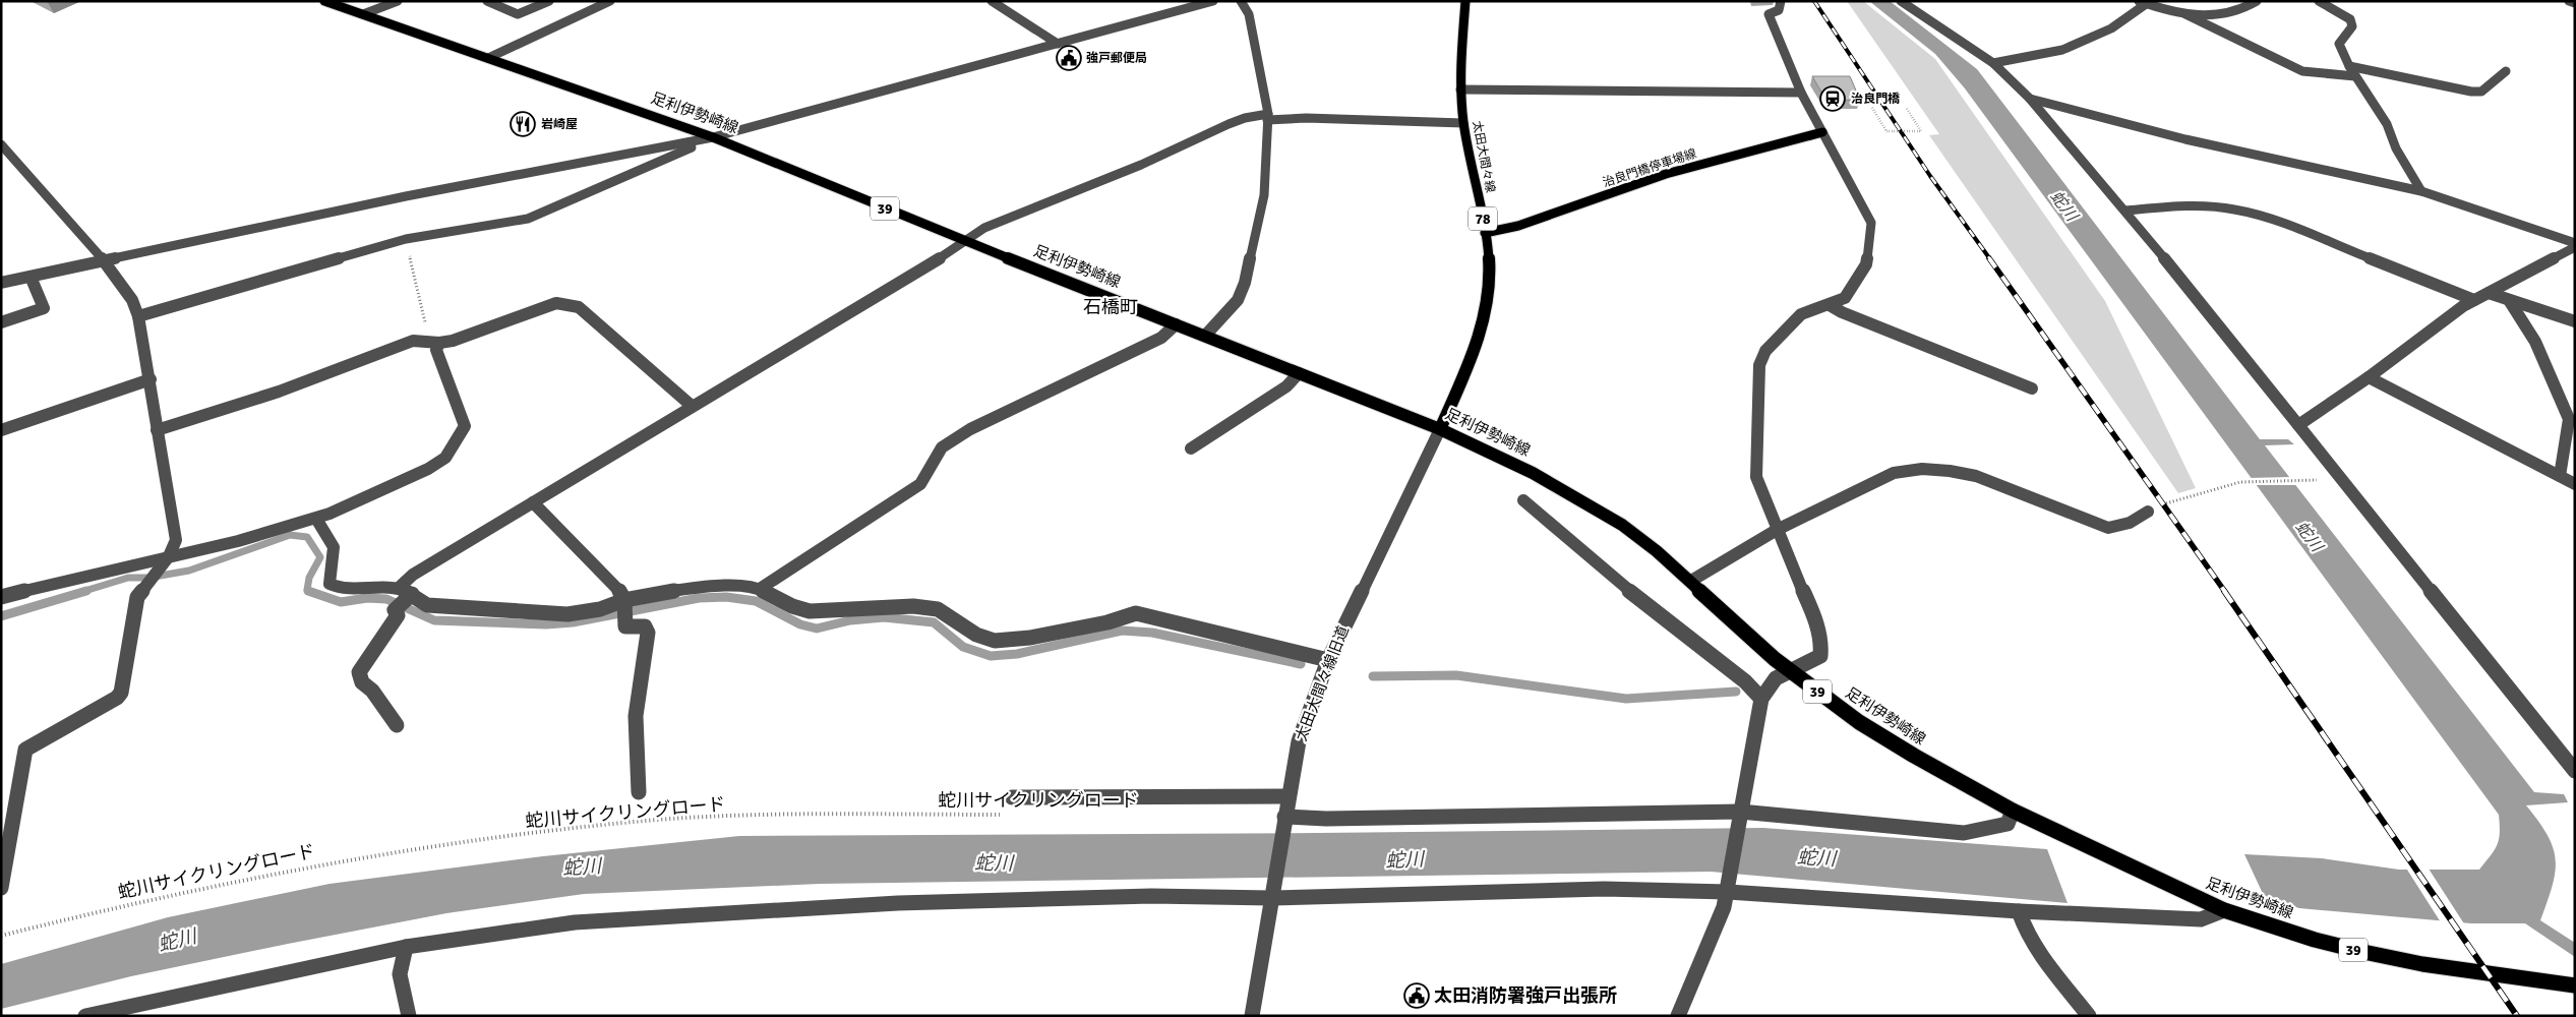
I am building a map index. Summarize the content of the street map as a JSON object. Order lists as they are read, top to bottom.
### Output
{
  "streets": {
    "main road": [
      "足利伊勢崎線",
      "太田大間々線",
      "治良門橋停車場線",
      "39",
      "78"
    ],
    "street": ["太田大間々線旧道"],
    "path": ["蛇川サイクリングロード"]
  },
  "crossings": [
    ["足利伊勢崎線", "太田大間々線"],
    ["足利伊勢崎線", "太田大間々線旧道"],
    ["太田大間々線", "治良門橋停車場線"],
    ["太田大間々線", "太田大間々線旧道"]
  ],
  "districts": ["石橋町"],
  "water": ["蛇川"],
  "places": {
    "public building": ["強戸郵便局", "太田消防署強戸出張所"],
    "station": ["治良門橋"],
    "restaurant": ["岩崎屋"]
  }
}
